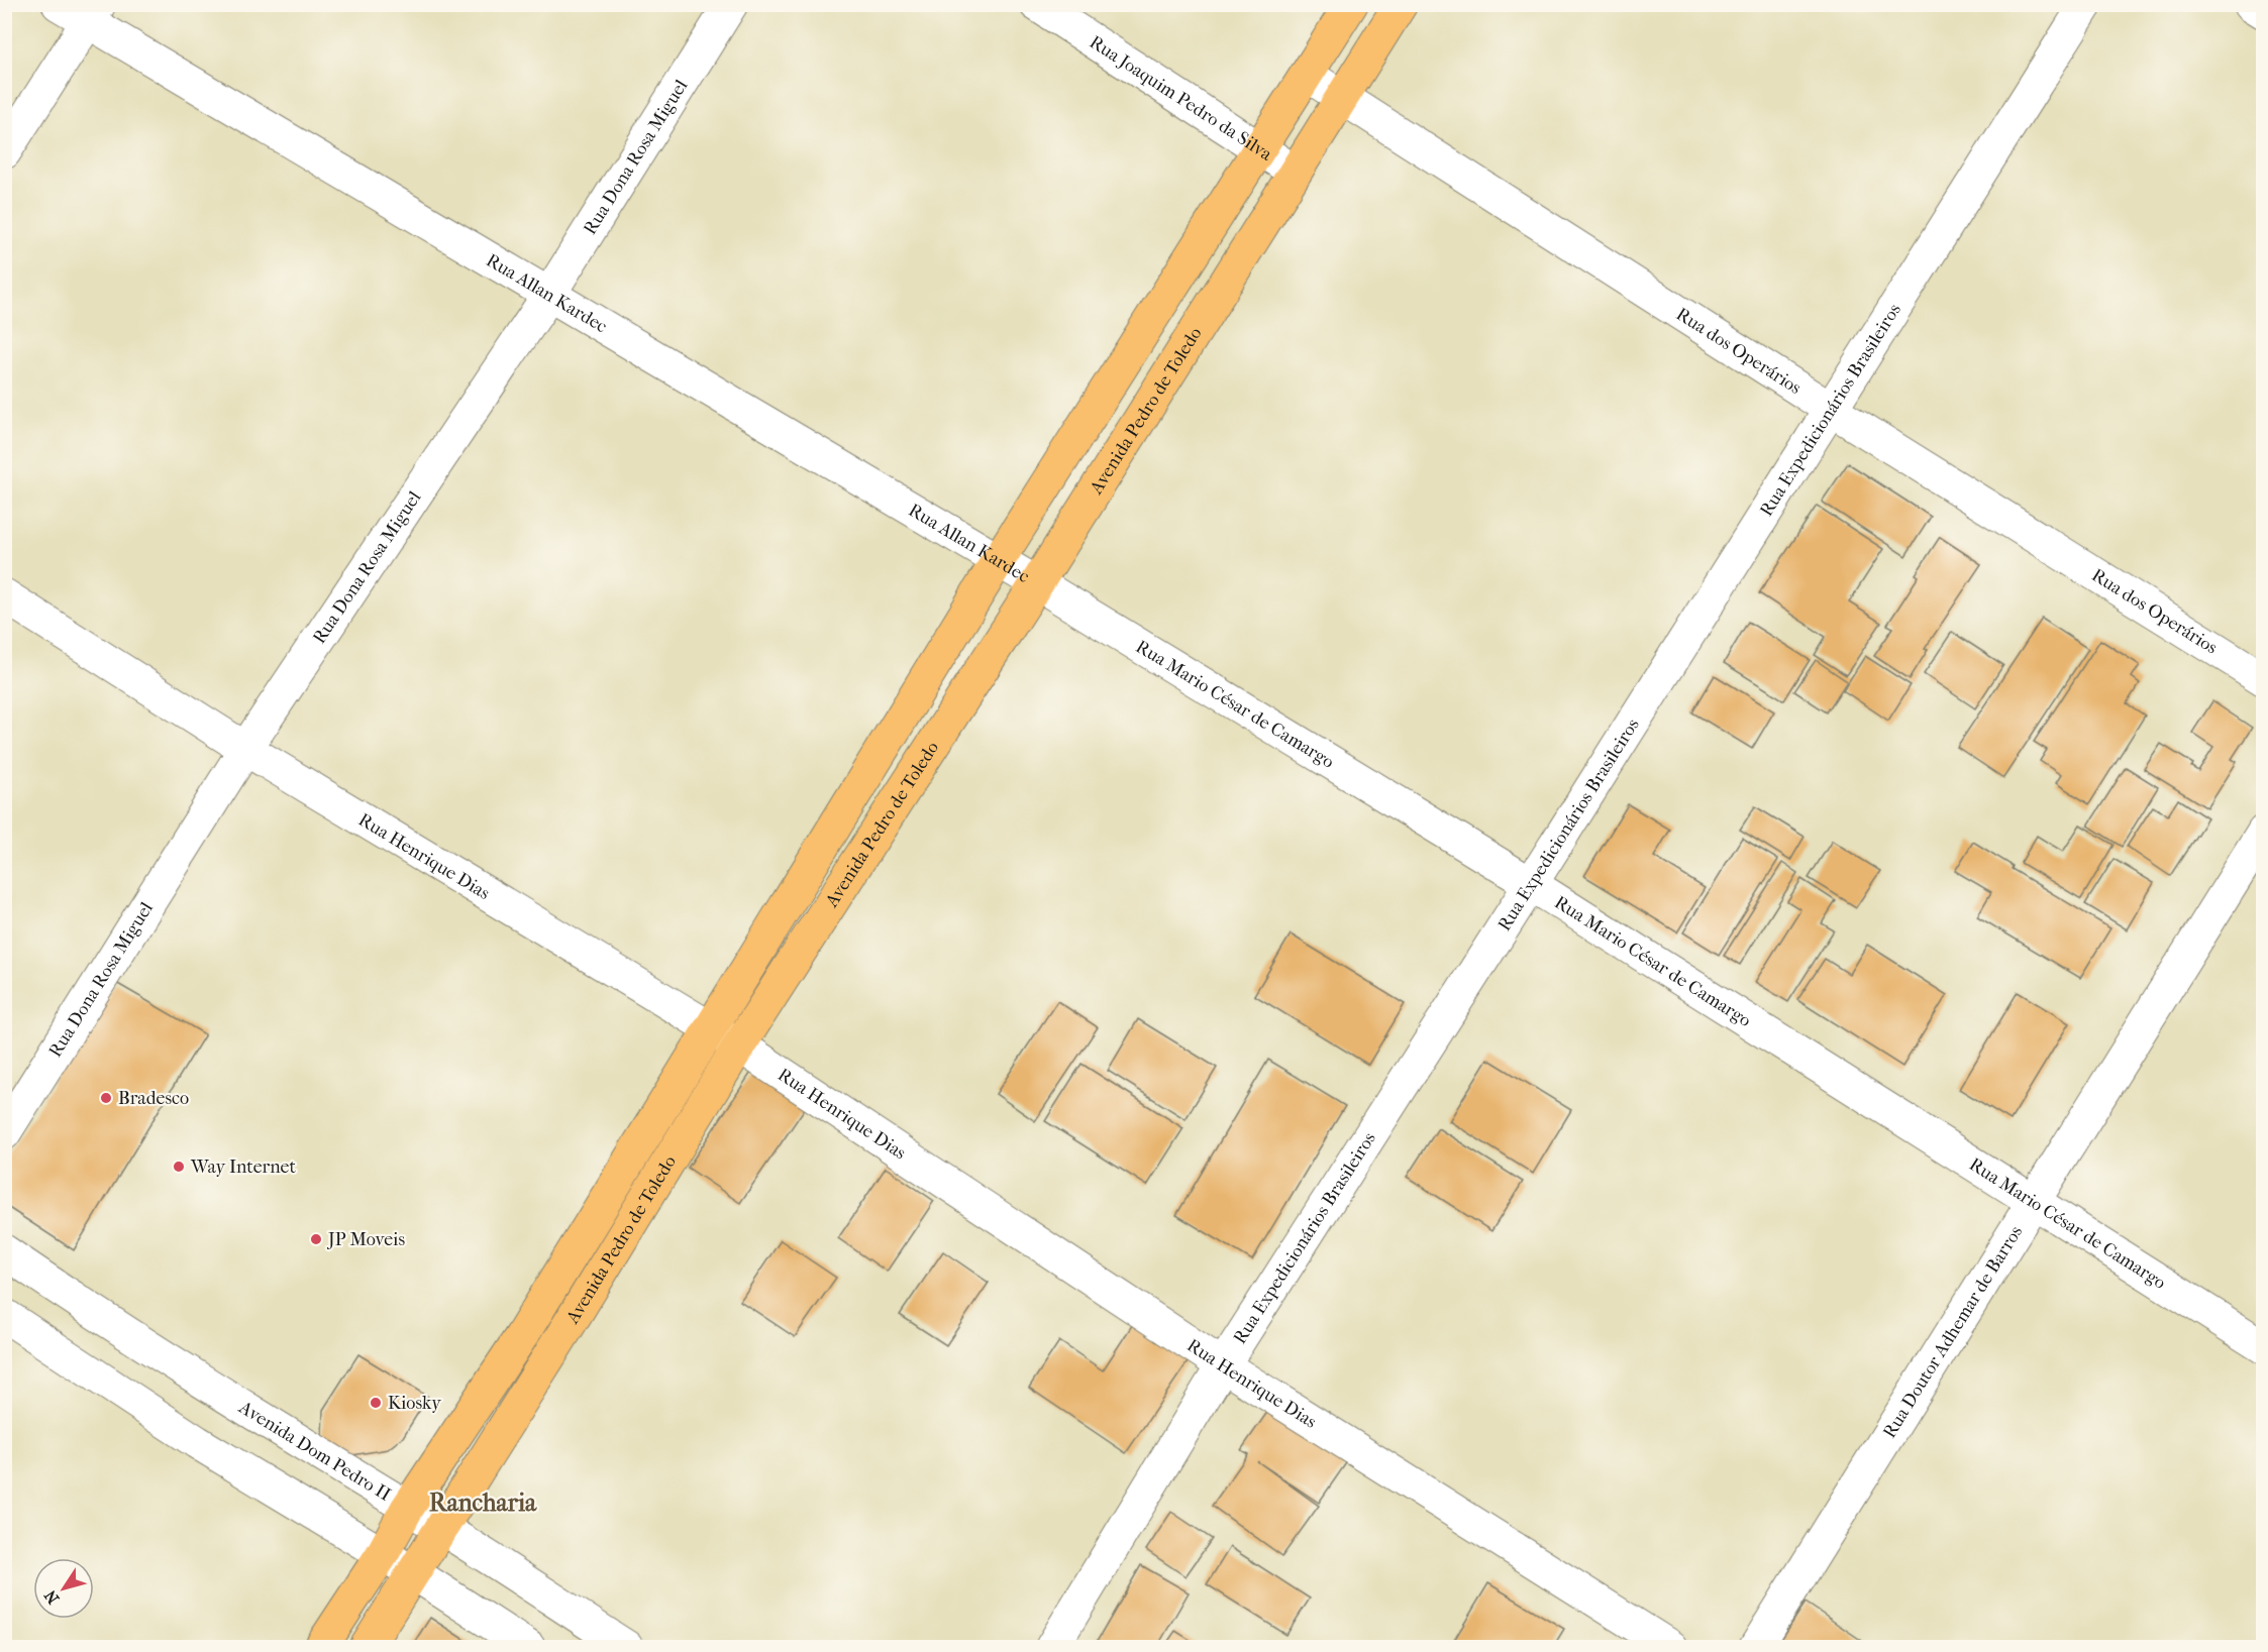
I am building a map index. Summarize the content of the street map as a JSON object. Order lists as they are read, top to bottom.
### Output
{
  "streets": {
    "main road": ["Avenida Pedro de Toledo"],
    "street": [
      "Rua Joaquim Pedro da Silva",
      "Rua Dona Rosa Miguel",
      "Rua Allan Kardec",
      "Rua dos Operários",
      "Rua Expedicionários Brasileiros",
      "Rua Mario César de Camargo",
      "Rua Henrique Dias",
      "Rua Doutor Adhemar de Barros",
      "Avenida Dom Pedro II"
    ]
  },
  "crossings": [
    ["Rua Joaquim Pedro da Silva", "Avenida Pedro de Toledo"],
    ["Rua Dona Rosa Miguel", "Rua Allan Kardec"],
    ["Rua Dona Rosa Miguel", "Rua Henrique Dias"],
    ["Rua Allan Kardec", "Avenida Pedro de Toledo"],
    ["Rua Allan Kardec", "Rua Mario César de Camargo"],
    ["Rua dos Operários", "Rua Expedicionários Brasileiros"],
    ["Rua dos Operários", "Avenida Pedro de Toledo"],
    ["Rua Expedicionários Brasileiros", "Rua Mario César de Camargo"],
    ["Rua Expedicionários Brasileiros", "Rua Henrique Dias"],
    ["Avenida Pedro de Toledo", "Rua Mario César de Camargo"],
    ["Avenida Pedro de Toledo", "Rua Henrique Dias"],
    ["Avenida Pedro de Toledo", "Avenida Dom Pedro II"],
    ["Rua Mario César de Camargo", "Rua Doutor Adhemar de Barros"]
  ],
  "districts": ["Rancharia"],
  "places": [
    "Bradesco",
    "Way Internet",
    "JP Moveis",
    "Kiosky"
  ],
  "north": "bottom left"
}
